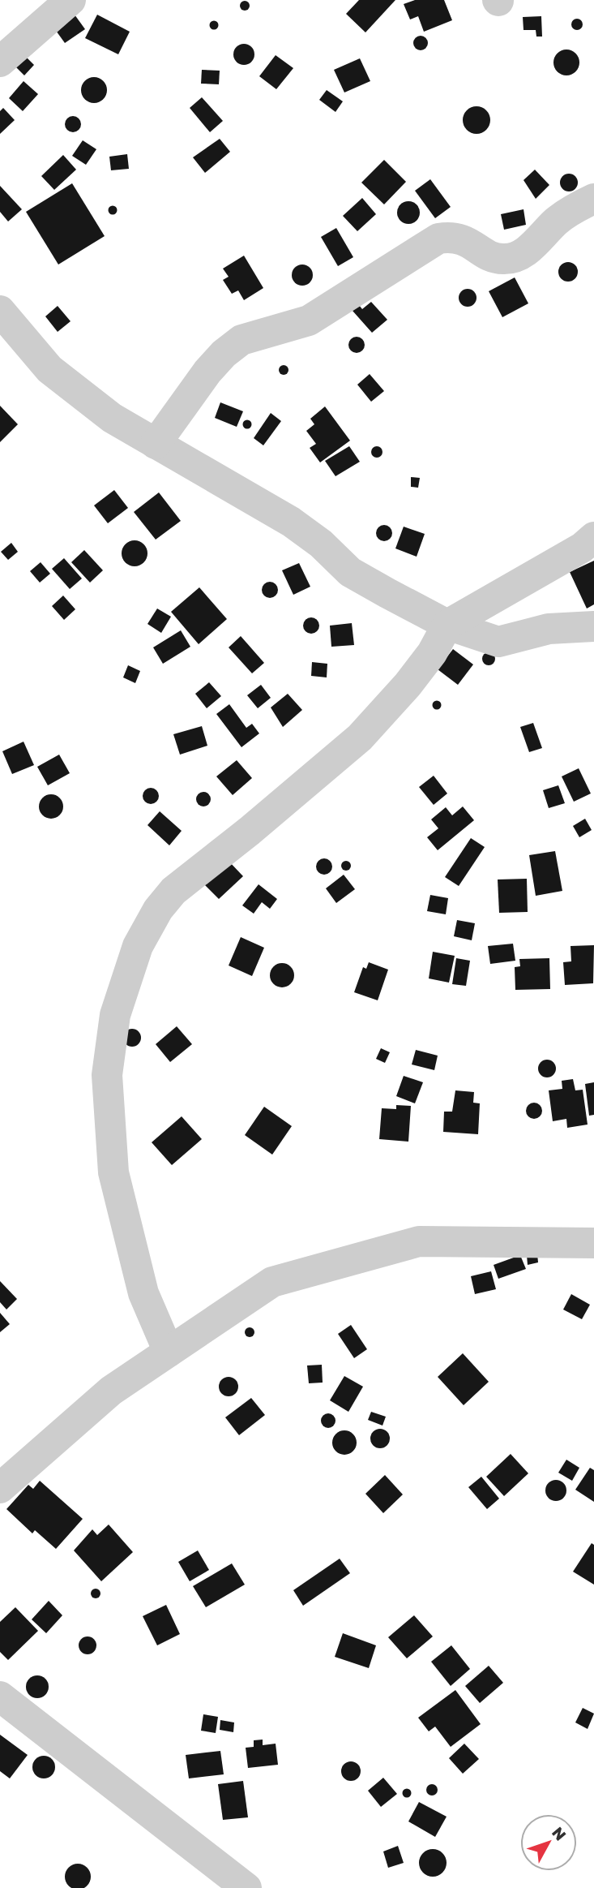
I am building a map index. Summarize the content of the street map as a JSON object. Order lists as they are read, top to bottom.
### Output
{
  "north": "top right"
}
